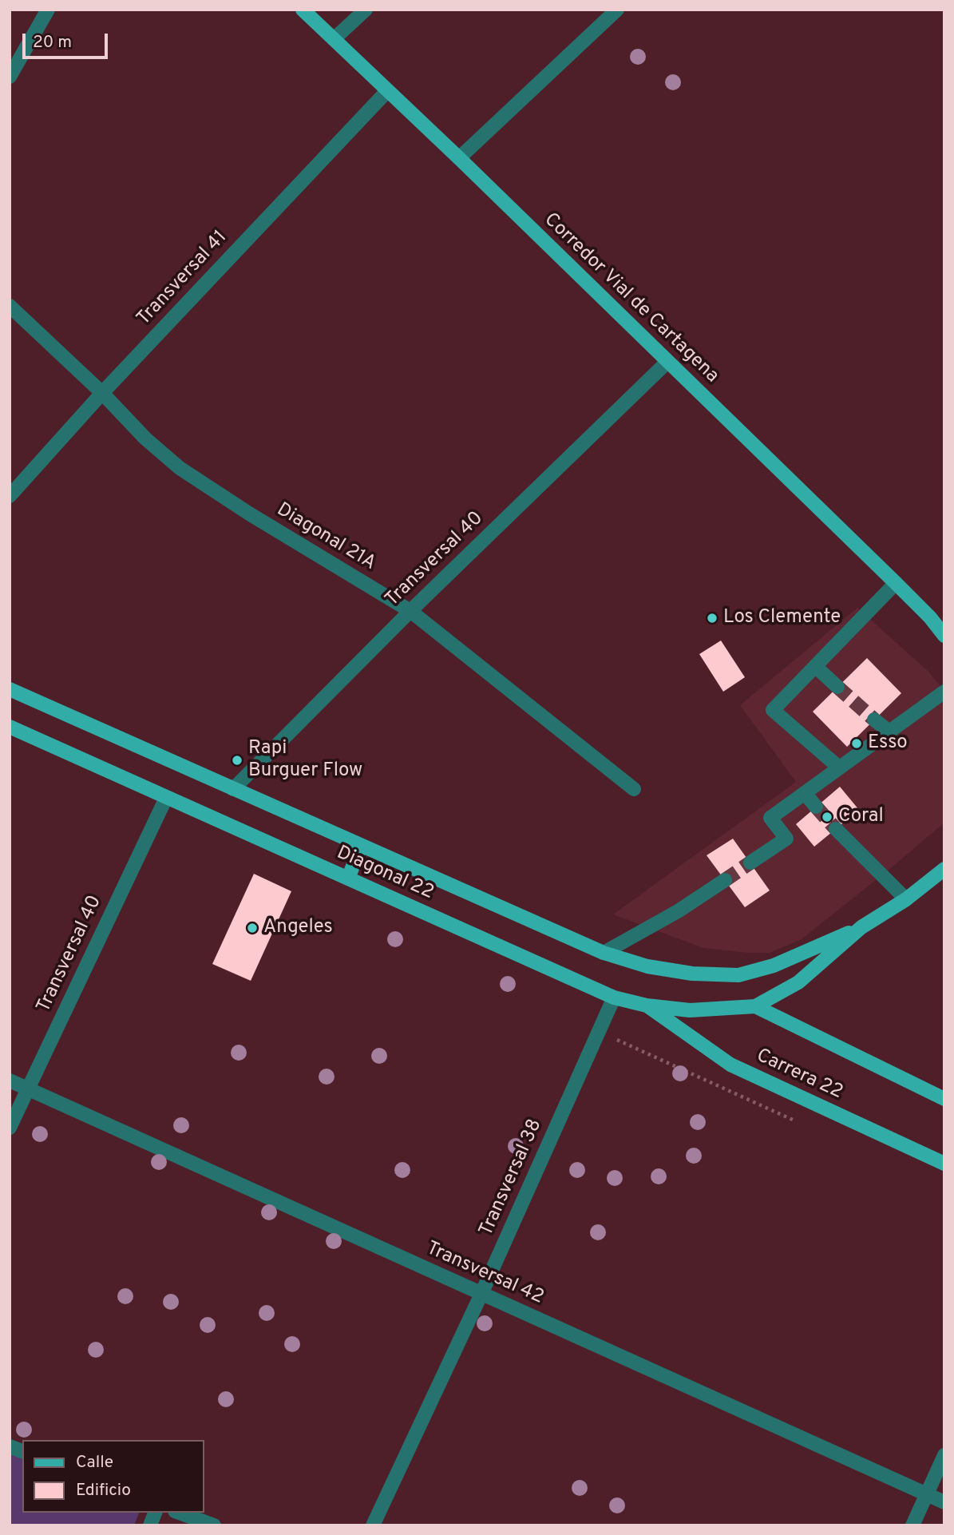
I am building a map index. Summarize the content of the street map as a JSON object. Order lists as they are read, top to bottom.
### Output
{
  "streets": {
    "main road": ["Corredor Vial de Cartagena", "Diagonal 22", "Carrera 22"],
    "street": [
      "Transversal 41",
      "Diagonal 21A",
      "Transversal 40",
      "Transversal 38",
      "Transversal 42"
    ]
  },
  "crossings": [
    ["Transversal 41", "Corredor Vial de Cartagena"],
    ["Transversal 41", "Diagonal 21A"],
    ["Corredor Vial de Cartagena", "Transversal 40"],
    ["Diagonal 21A", "Transversal 40"],
    ["Transversal 40", "Diagonal 22"],
    ["Transversal 40", "Transversal 42"],
    ["Diagonal 22", "Carrera 22"],
    ["Diagonal 22", "Transversal 38"],
    ["Transversal 38", "Transversal 42"]
  ],
  "places": [
    "Los Clemente",
    "Esso",
    "Rapi Burguer Flow",
    "Coral",
    "Angeles"
  ],
  "legend": ["Calle", "Edificio"],
  "scale_bar": "20 m"
}
